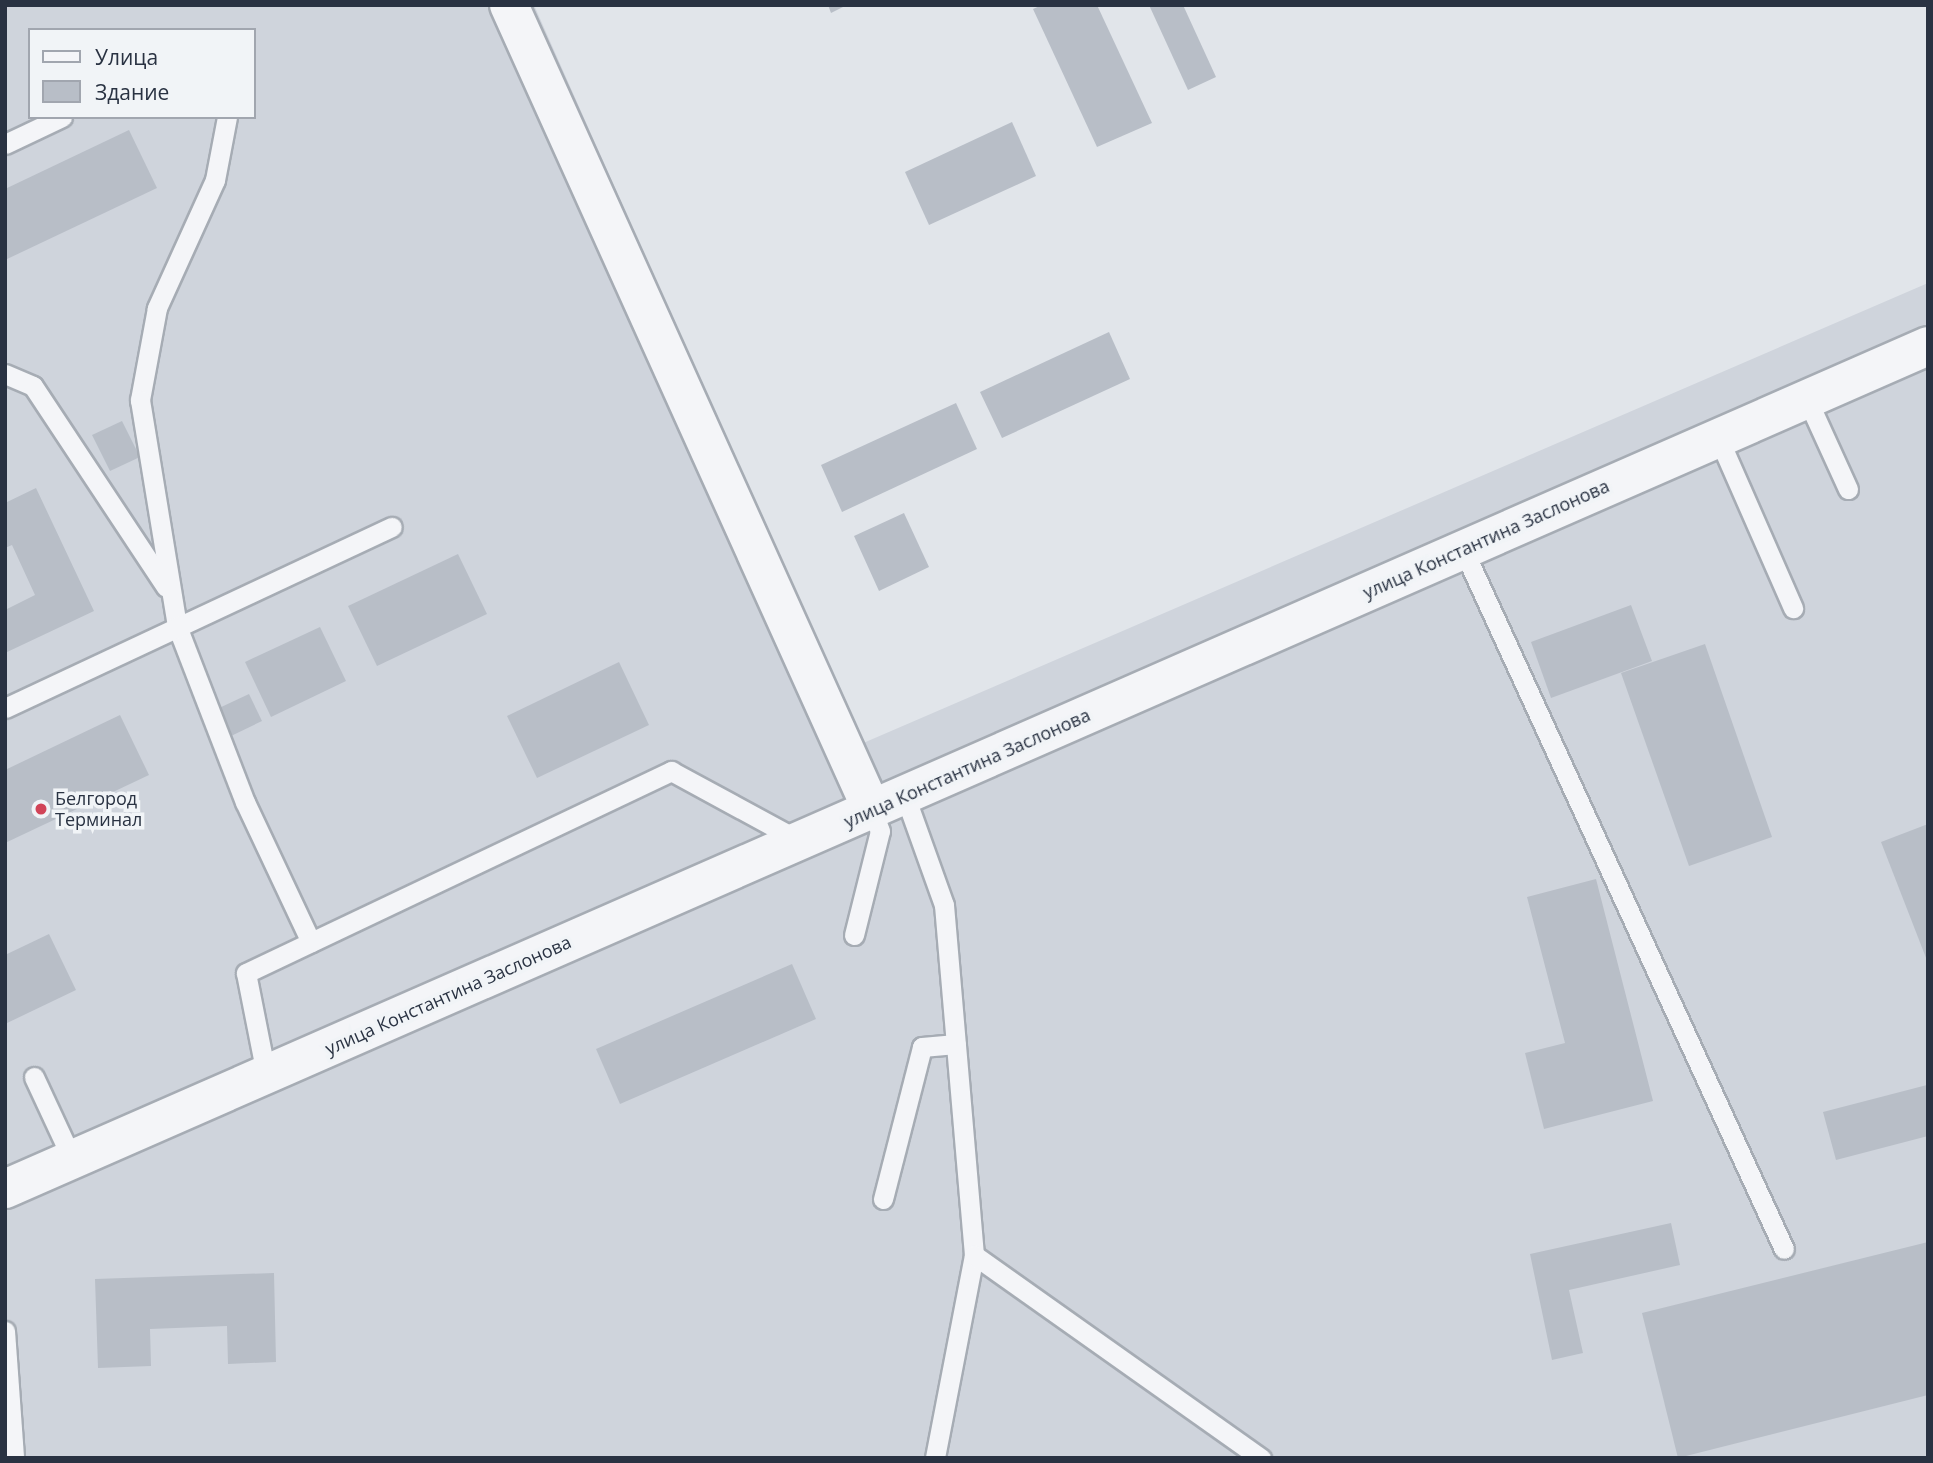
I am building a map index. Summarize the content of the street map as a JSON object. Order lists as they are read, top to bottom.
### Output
{
  "streets": {
    "street": ["улица Константина Заслонова"]
  },
  "places": ["Белгород Терминал"],
  "legend": ["Улица", "Здание"]
}
